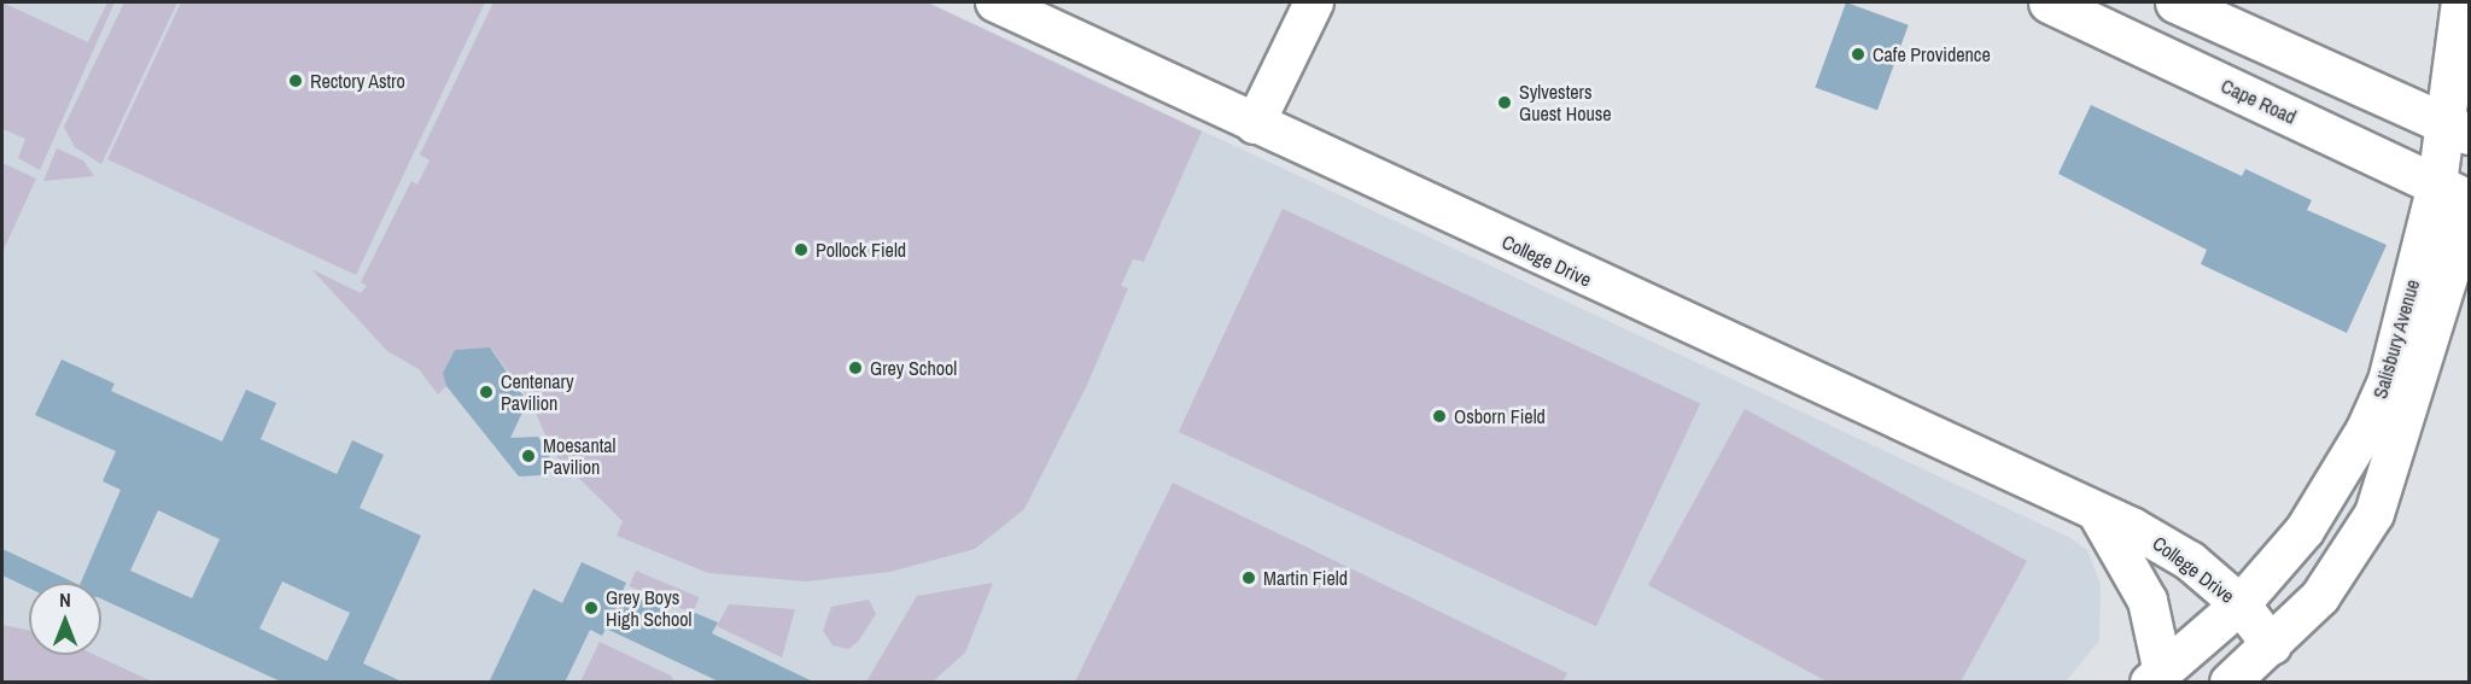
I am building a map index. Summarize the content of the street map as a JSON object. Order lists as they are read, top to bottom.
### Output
{
  "streets": {
    "main road": ["Cape Road"],
    "street": ["College Drive", "Salisbury Avenue"]
  },
  "crossings": [
    ["Cape Road", "Salisbury Avenue"],
    ["College Drive", "Salisbury Avenue"]
  ],
  "places": [
    "Cafe Providence",
    "Rectory Astro",
    "Sylvesters Guest House",
    "Pollock Field",
    "Grey School",
    "Centenary Pavilion",
    "Osborn Field",
    "Moesantal Pavilion",
    "Martin Field",
    "Grey Boys High School"
  ],
  "north": "top"
}
